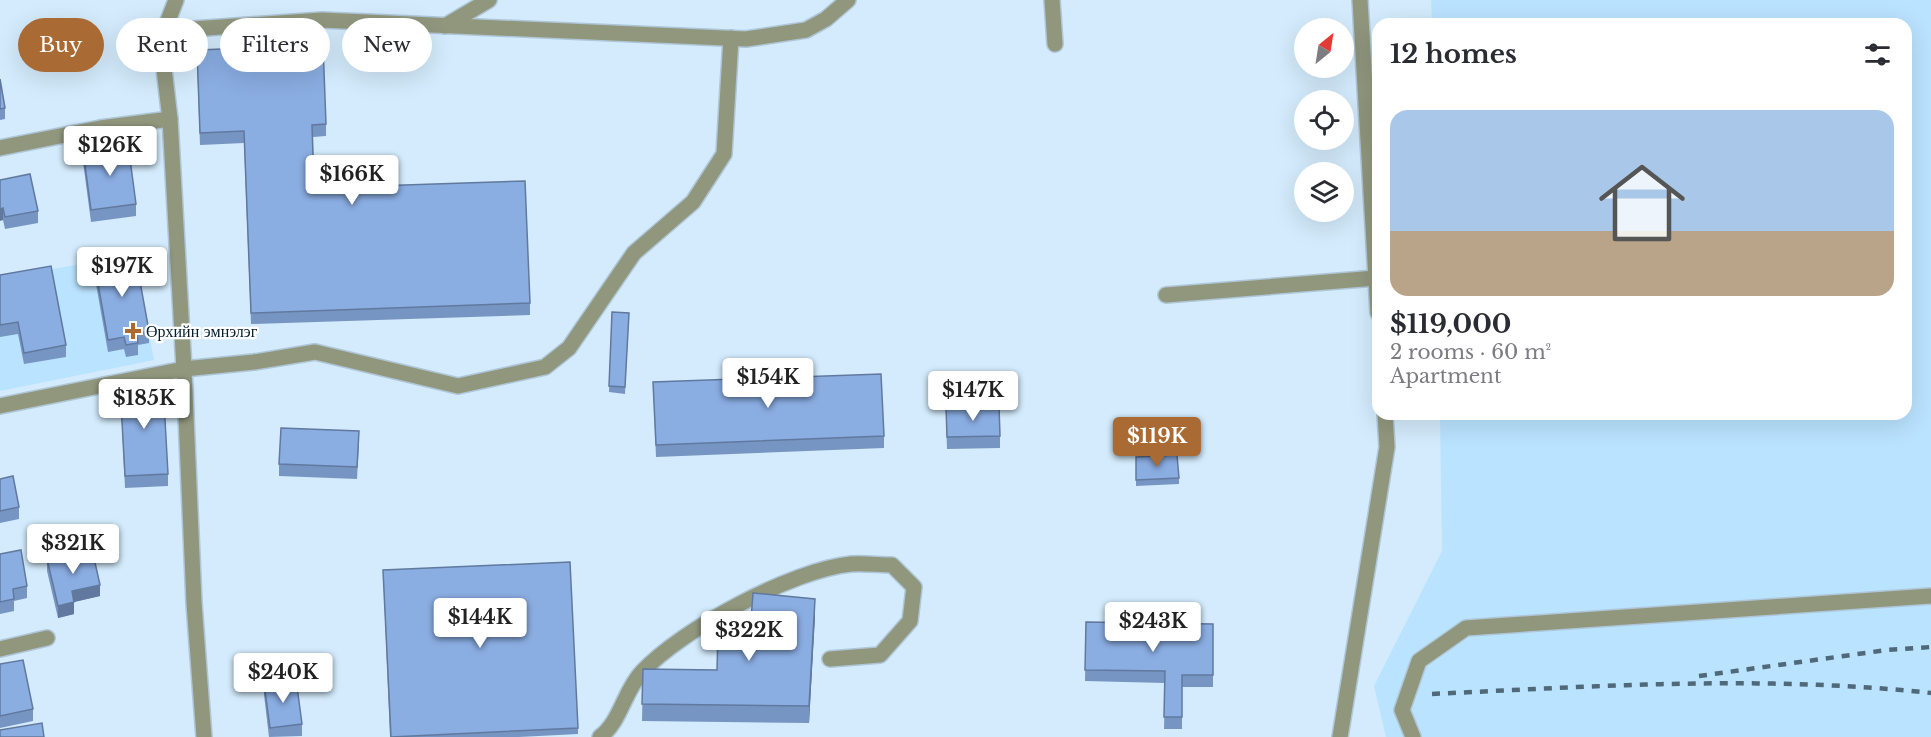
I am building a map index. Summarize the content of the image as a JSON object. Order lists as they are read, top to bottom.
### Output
{
  "places": {
    "health": ["Өрхийн эмнэлэг"]
  },
  "north": "top right",
  "page": {
    "chip": [
      "Buy",
      "Rent",
      "Filters",
      "New"
    ],
    "heading": "12 homes",
    "list": [
      {
        "name": "$119,000",
        "note": "2 rooms · 60 m² · Apartment"
      }
    ],
    "price": [
      "$126K",
      "$166K",
      "$197K",
      "$154K",
      "$147K",
      "$185K",
      "$119K",
      "$321K",
      "$144K",
      "$243K",
      "$322K",
      "$240K"
    ]
  }
}
